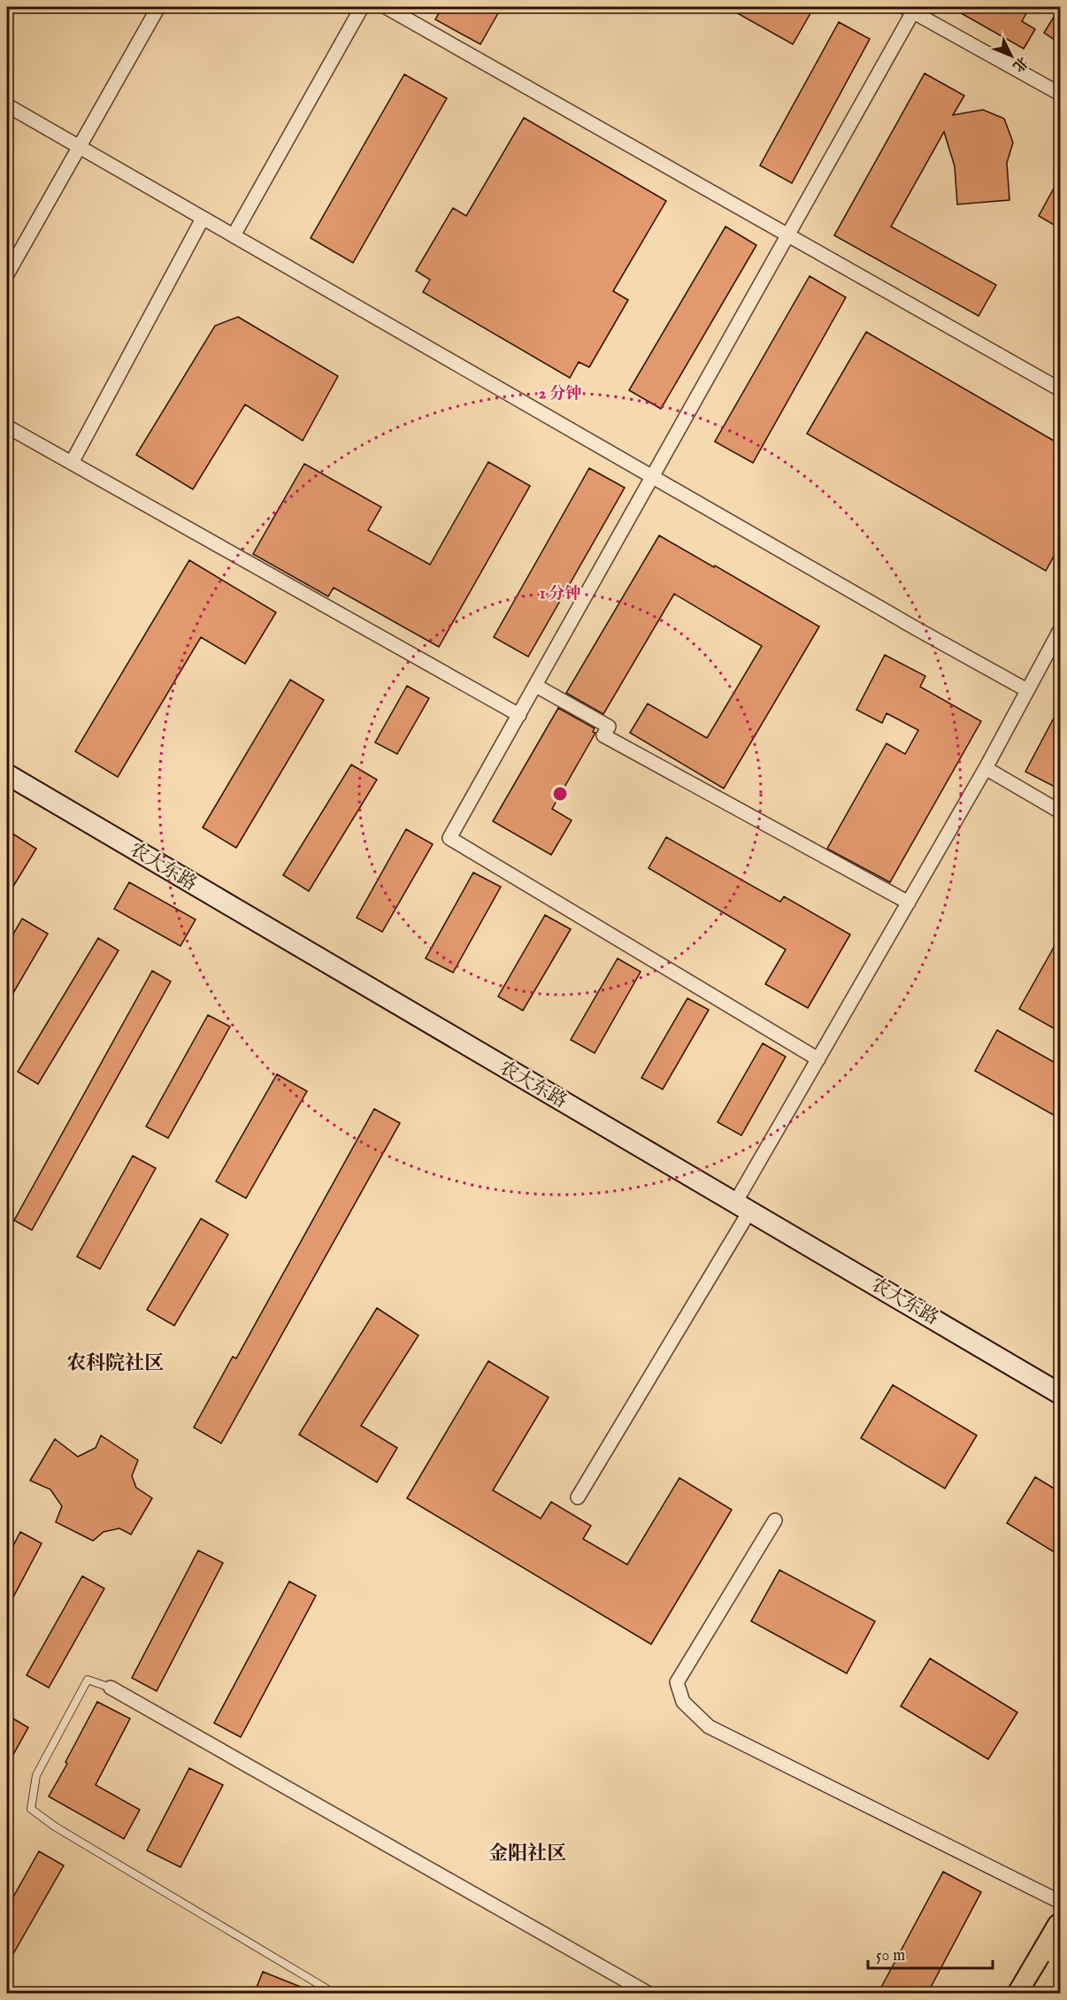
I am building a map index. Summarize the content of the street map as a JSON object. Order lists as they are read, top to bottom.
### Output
{
  "streets": {
    "main road": ["农大东路"]
  },
  "districts": ["农科院社区", "金阳社区"],
  "scale_bar": "50 m",
  "north": "bottom right",
  "rings": ["2 分钟", "1 分钟"]
}
